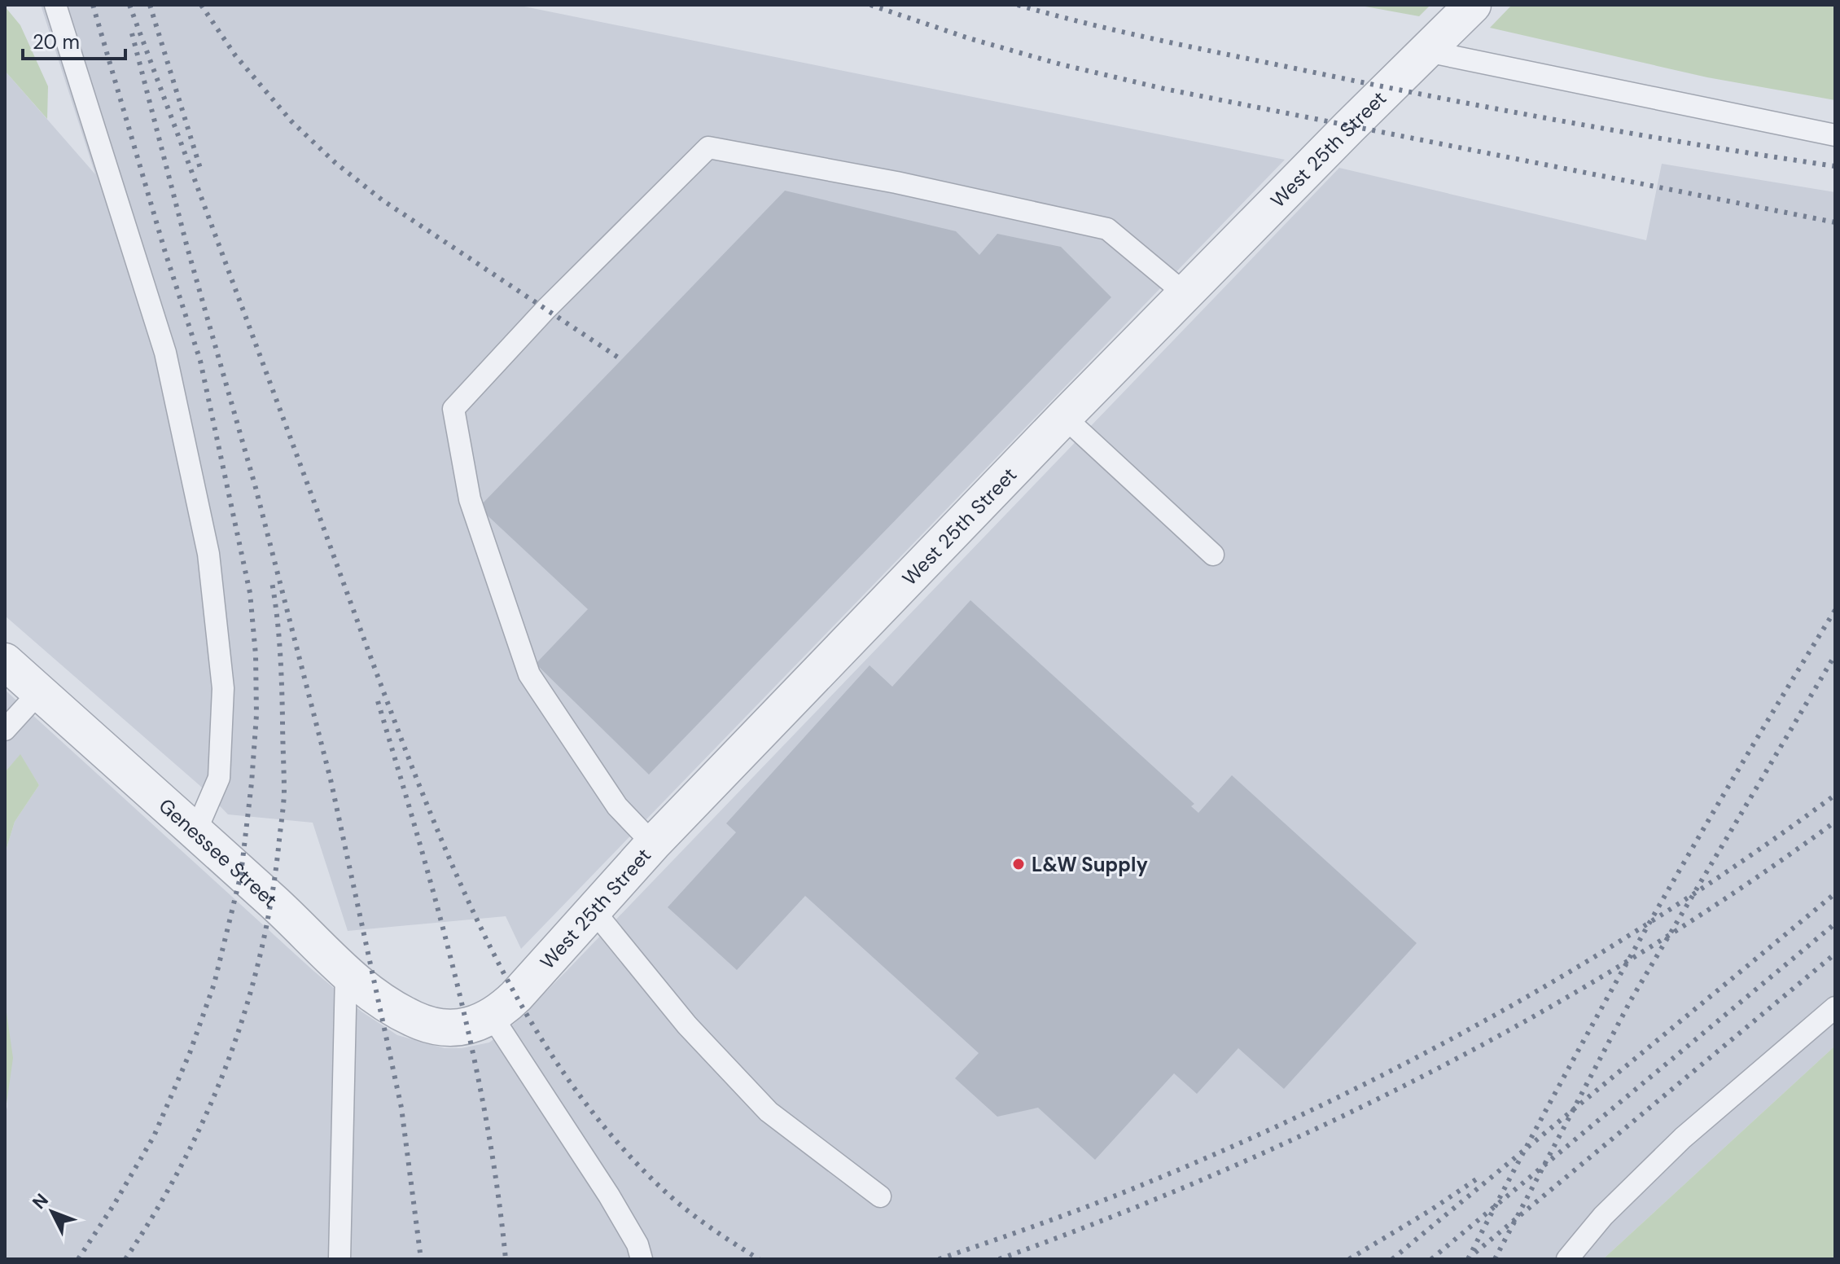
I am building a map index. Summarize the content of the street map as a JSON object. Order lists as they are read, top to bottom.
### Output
{
  "streets": {
    "street": ["West 25th Street", "Genessee Street"]
  },
  "crossings": [
    ["West 25th Street", "Genessee Street"]
  ],
  "places": ["L&W Supply"],
  "scale_bar": "20 m",
  "north": "top left"
}
